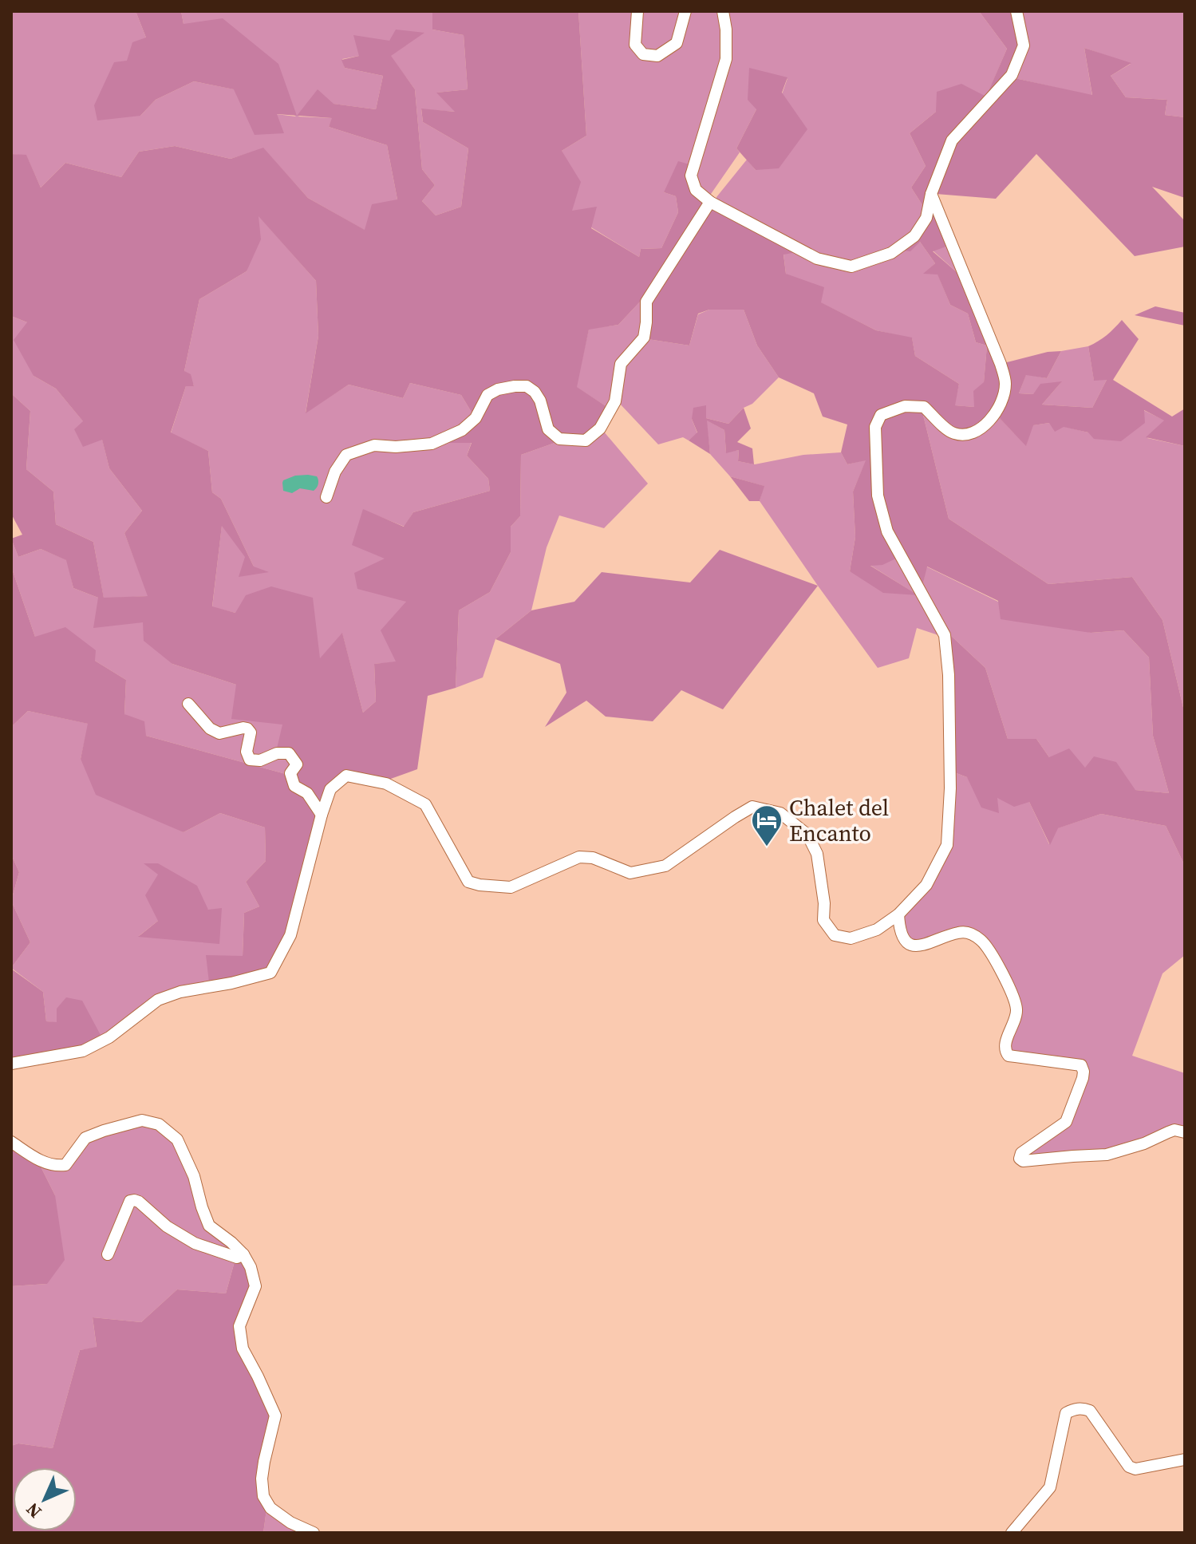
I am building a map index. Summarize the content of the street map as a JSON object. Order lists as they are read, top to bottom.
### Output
{
  "places": {
    "hotel": ["Chalet del Encanto"]
  },
  "north": "bottom left"
}
